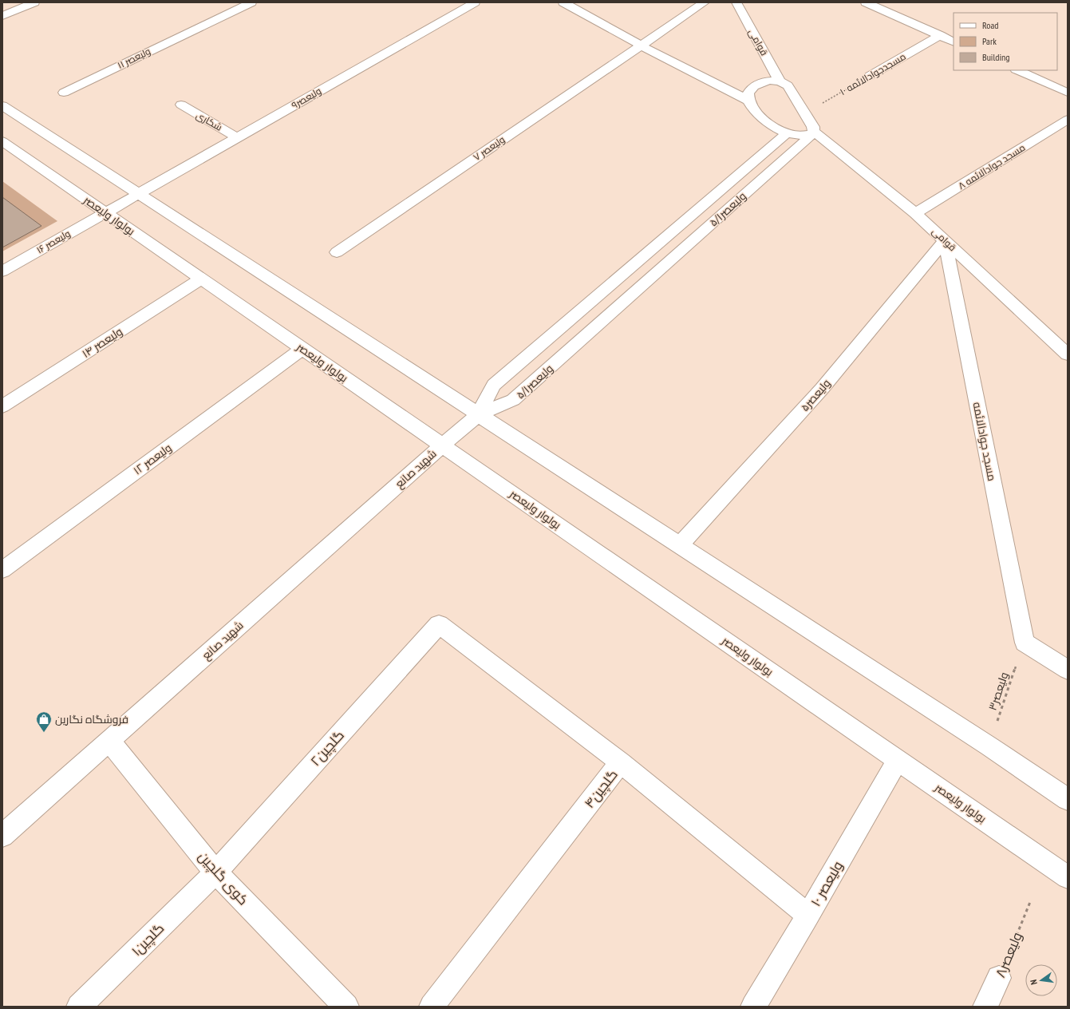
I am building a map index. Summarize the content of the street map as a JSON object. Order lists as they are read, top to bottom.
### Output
{
  "streets": {
    "street": [
      "قوامی",
      "ولیعصر ۱۱",
      "مسجدجوادالائمه ۱۰",
      "ولیعصر۹",
      "شکاری",
      "ولیعصر ۷",
      "۸ مسجد جوادالائمه",
      "ولیعصر۵/۱",
      "بولوار ولیعصر",
      "ولیعصر ۱۶",
      "ولیعصر ۱۴",
      "ولیعصر۵",
      "مسجد جوادالائمه",
      "ولیعصر ۱۲",
      "شهید صانع",
      "گلچین۲",
      "گلچین۴",
      "کوی گلچین",
      "ولیعصر ۱۰",
      "گلچین۱",
      "ولیعصر۸"
    ],
    "path": ["ولیعصر۳"]
  },
  "crossings": [
    ["قوامی", "۸ مسجد جوادالائمه"],
    ["قوامی", "ولیعصر۵/۱"],
    ["قوامی", "ولیعصر۵"],
    ["قوامی", "مسجد جوادالائمه"],
    ["ولیعصر۹", "شکاری"],
    ["ولیعصر۹", "ولیعصر ۱۶"],
    ["ولیعصر۵/۱", "شهید صانع"],
    ["بولوار ولیعصر", "ولیعصر ۱۶"],
    ["بولوار ولیعصر", "ولیعصر ۱۴"],
    ["بولوار ولیعصر", "ولیعصر ۱۲"],
    ["بولوار ولیعصر", "شهید صانع"],
    ["بولوار ولیعصر", "ولیعصر ۱۰"],
    ["ولیعصر۵", "مسجد جوادالائمه"],
    ["مسجد جوادالائمه", "ولیعصر۳"],
    ["شهید صانع", "کوی گلچین"],
    ["گلچین۲", "گلچین۴"],
    ["گلچین۲", "کوی گلچین"],
    ["گلچین۲", "گلچین۱"],
    ["گلچین۴", "ولیعصر ۱۰"],
    ["کوی گلچین", "گلچین۱"]
  ],
  "places": {
    "shop": ["فروشگاه نگارین"]
  },
  "legend": ["Road", "Park", "Building"],
  "north": "left"
}
